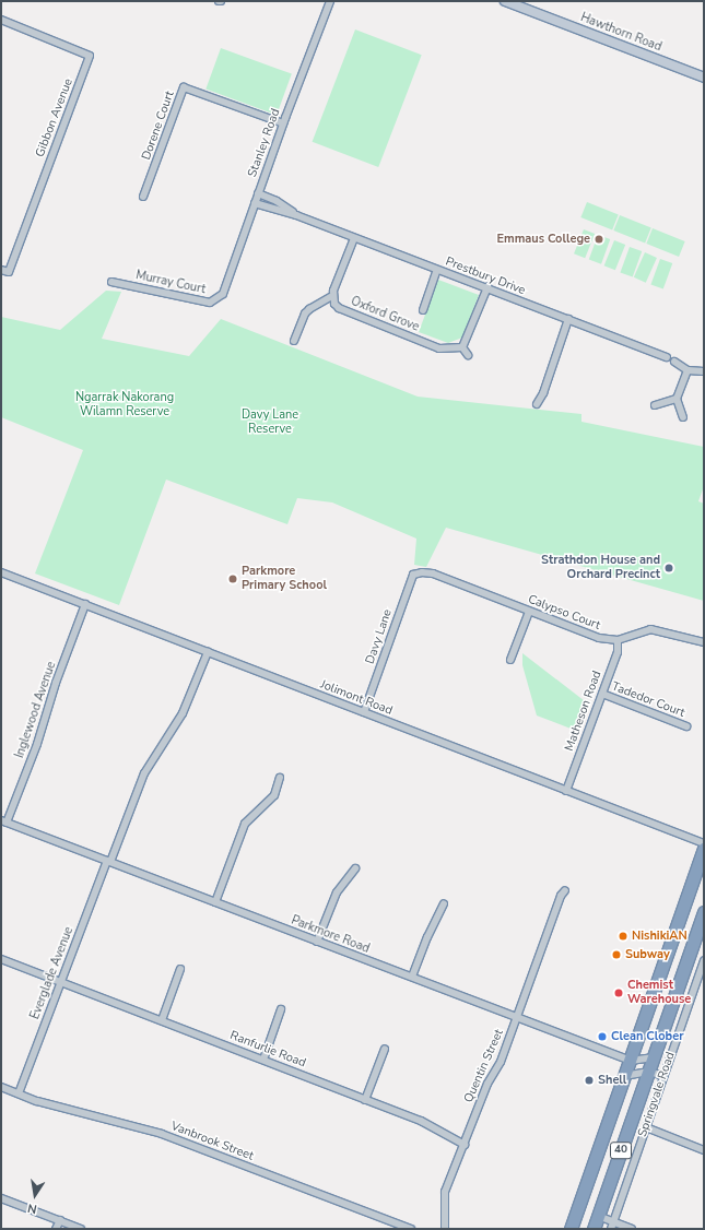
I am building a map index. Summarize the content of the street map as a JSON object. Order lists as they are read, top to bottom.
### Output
{
  "streets": {
    "highway": ["Springvale Road", "40"],
    "main road": ["Hawthorn Road"],
    "street": [
      "Gibbon Avenue",
      "Dorene Court",
      "Stanley Road",
      "Prestbury Drive",
      "Murray Court",
      "Oxford Grove",
      "Calypso Court",
      "Davy Lane",
      "Jolimont Road",
      "Tadedor Court",
      "Inglewood Avenue",
      "Matheson Road",
      "Parkmore Road",
      "Everglade Avenue",
      "Ranfurlie Road",
      "Quentin Street",
      "Vanbrook Street"
    ]
  },
  "crossings": [
    ["Dorene Court", "Stanley Road"],
    ["Stanley Road", "Prestbury Drive"],
    ["Stanley Road", "Murray Court"],
    ["Calypso Court", "Davy Lane"],
    ["Calypso Court", "Matheson Road"],
    ["Davy Lane", "Jolimont Road"],
    ["Jolimont Road", "Inglewood Avenue"],
    ["Jolimont Road", "Matheson Road"],
    ["Jolimont Road", "Everglade Avenue"],
    ["Tadedor Court", "Matheson Road"],
    ["Inglewood Avenue", "Parkmore Road"],
    ["Parkmore Road", "Everglade Avenue"],
    ["Parkmore Road", "Quentin Street"],
    ["Parkmore Road", "Springvale Road"],
    ["Parkmore Road", "40"],
    ["Everglade Avenue", "Ranfurlie Road"],
    ["Everglade Avenue", "Vanbrook Street"],
    ["Ranfurlie Road", "Quentin Street"]
  ],
  "parks": ["Ngarrak Nakorang Wilamn Reserve", "Davy Lane Reserve"],
  "places": [
    "Emmaus College",
    "Strathdon House and Orchard Precinct",
    "Parkmore Primary School",
    "NishikiAN",
    "Subway",
    "Chemist Warehouse",
    "Clean Clober",
    "Shell"
  ],
  "north": "bottom"
}
